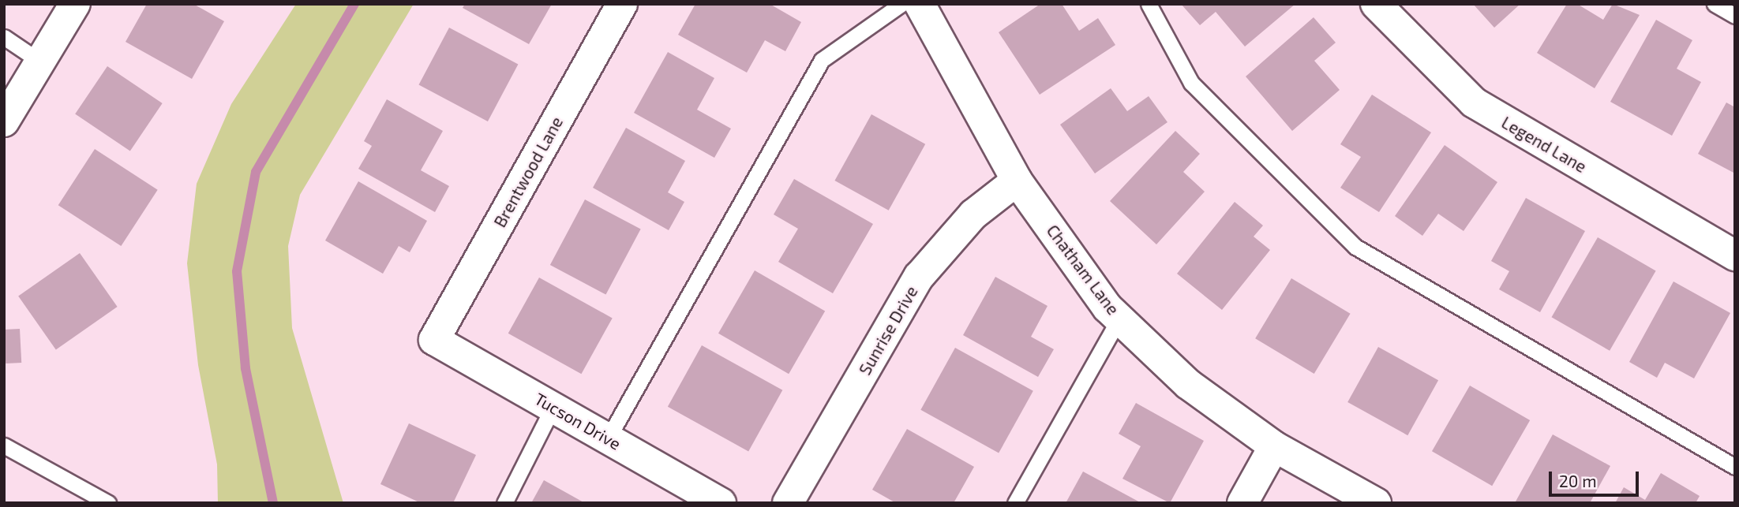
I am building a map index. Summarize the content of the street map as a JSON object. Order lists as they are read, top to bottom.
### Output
{
  "streets": {
    "street": [
      "Legend Lane",
      "Brentwood Lane",
      "Chatham Lane",
      "Sunrise Drive",
      "Tucson Drive"
    ]
  },
  "crossings": [
    ["Brentwood Lane", "Tucson Drive"],
    ["Chatham Lane", "Sunrise Drive"]
  ],
  "scale_bar": "20 m"
}
